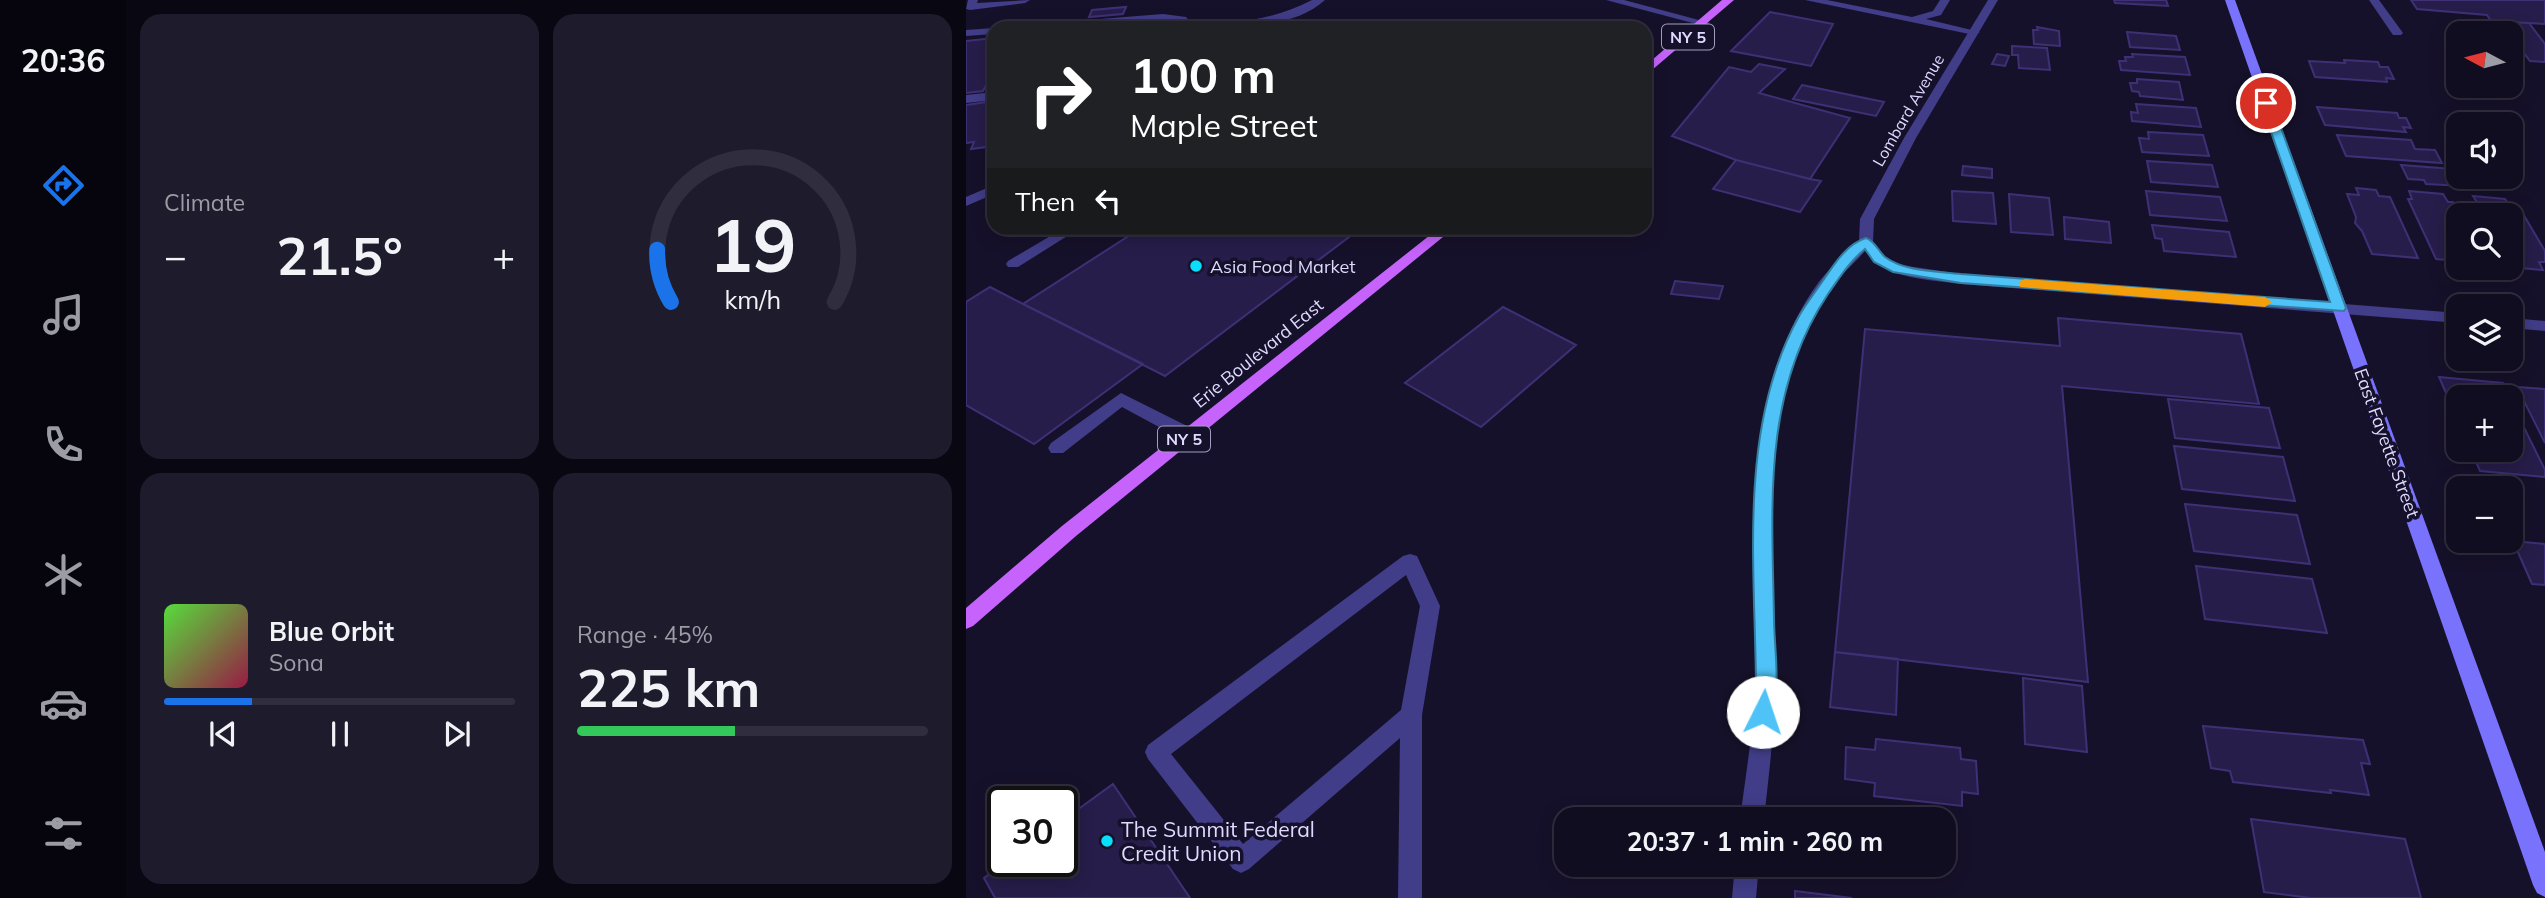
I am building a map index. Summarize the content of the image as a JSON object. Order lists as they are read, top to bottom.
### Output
{
  "streets": {
    "main road": ["NY 5", "Erie Boulevard East"],
    "street": ["Lombard Avenue", "East Fayette Street"]
  },
  "places": ["Asia Food Market", "The Summit Federal Credit Union"],
  "north": "left",
  "page": {
    "tabs": "20:36",
    "tile": [
      "Climate",
      ["Range · 45%", "225 km"]
    ],
    "map_buttons": ["+", "−"],
    "turn": ["100 m", "Maple Street"],
    "then": "Then",
    "heat": ["−", "21.5°", "+"],
    "song": ["Blue Orbit", "Sona"],
    "limit": "30",
    "trip": "20:37 · 1 min · 260 m",
    "gauge": ["19", "km/h"]
  }
}
